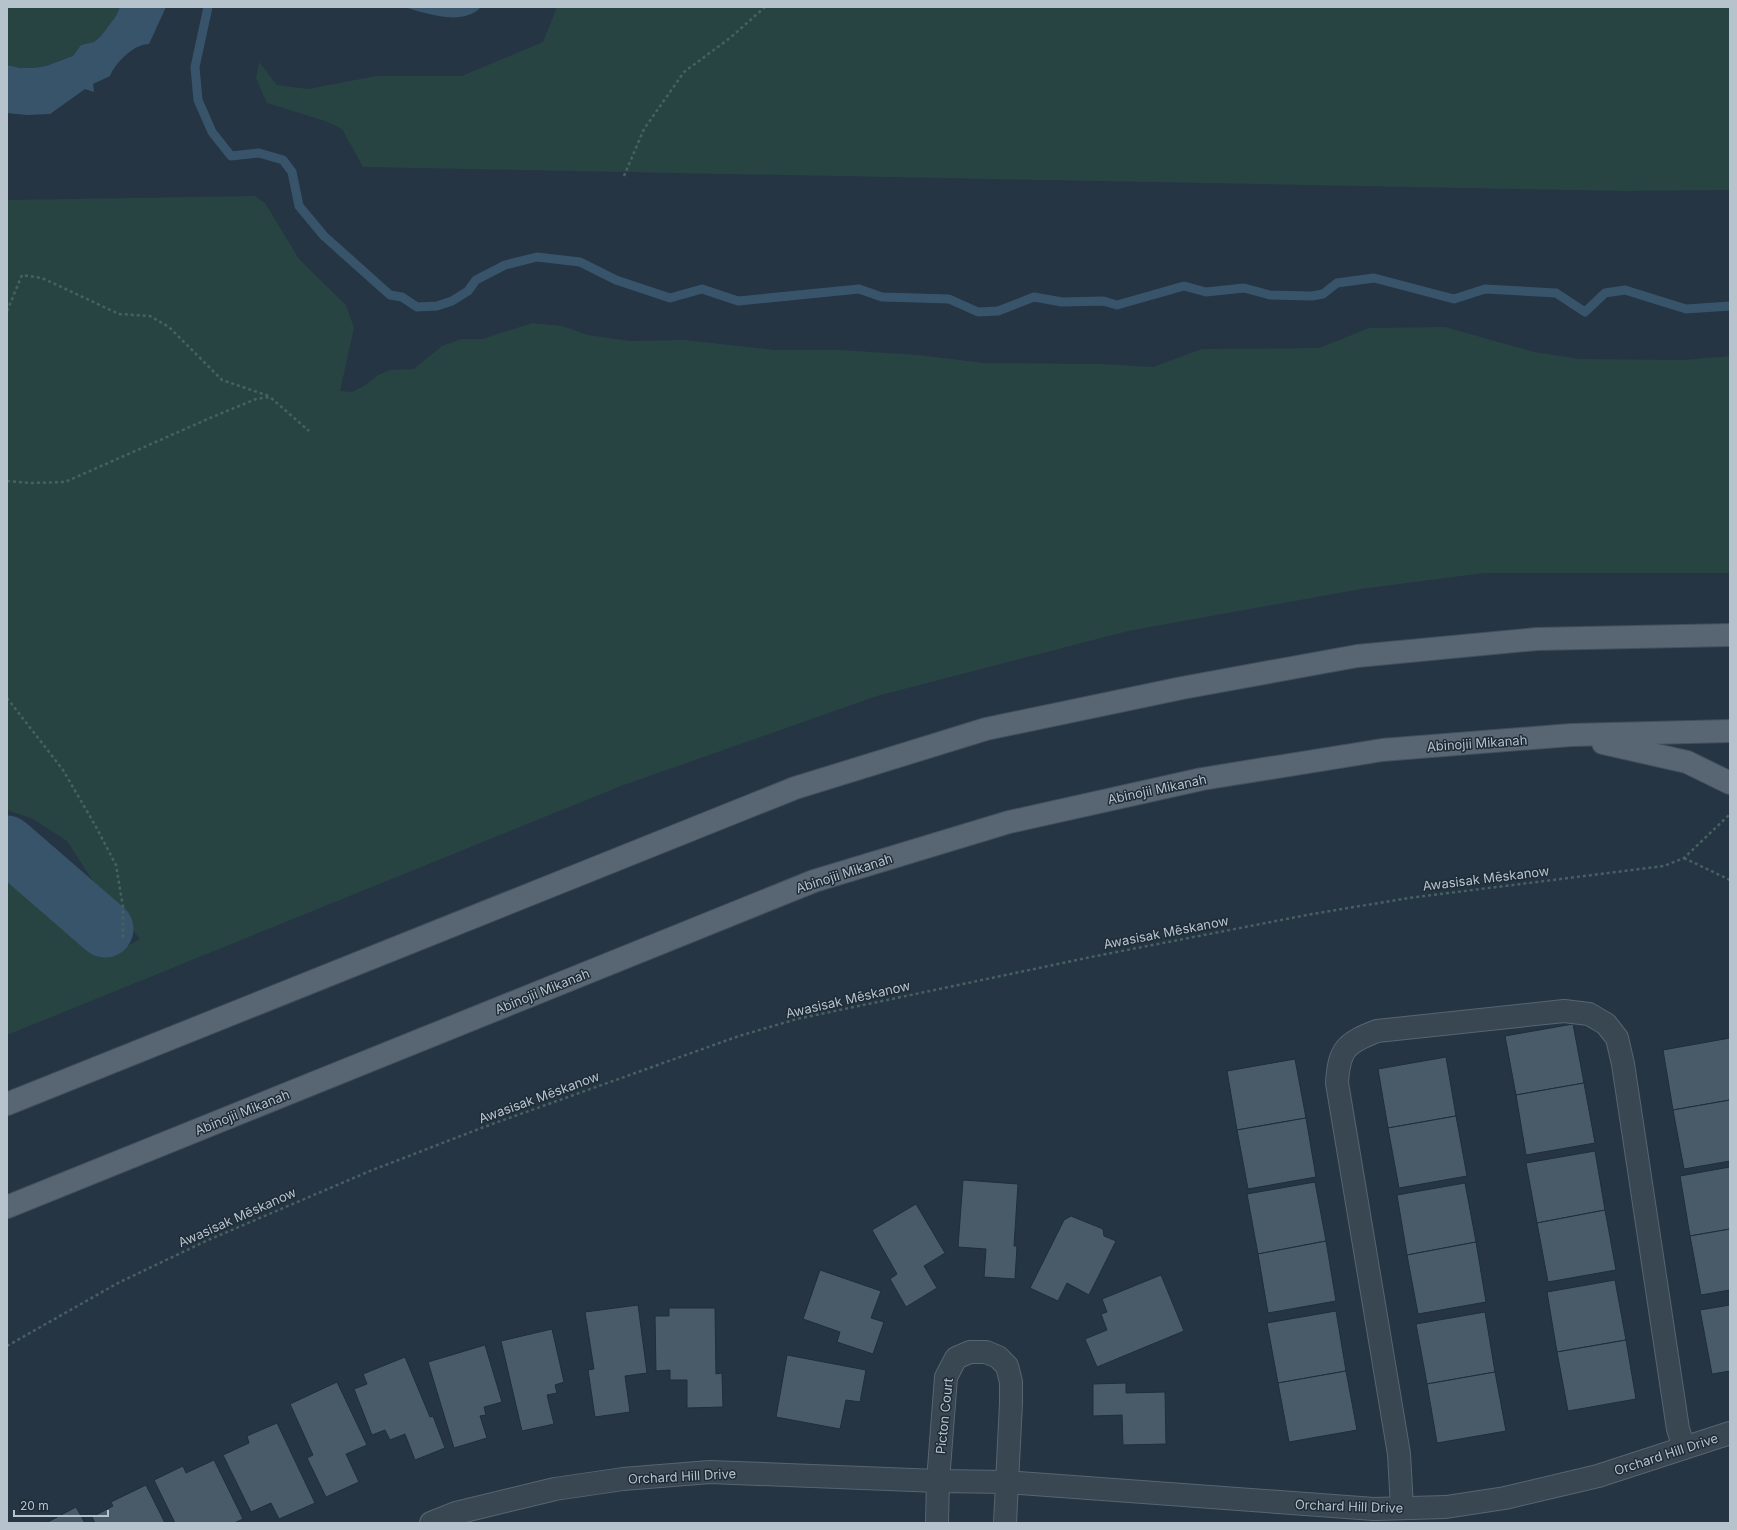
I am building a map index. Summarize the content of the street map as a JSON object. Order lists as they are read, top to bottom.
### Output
{
  "streets": {
    "main road": ["Abinojii Mikanah"],
    "street": ["Picton Court", "Orchard Hill Drive"],
    "path": ["Awasisak Mēskanow"]
  },
  "crossings": [
    ["Picton Court", "Orchard Hill Drive"]
  ],
  "scale_bar": "20 m"
}
